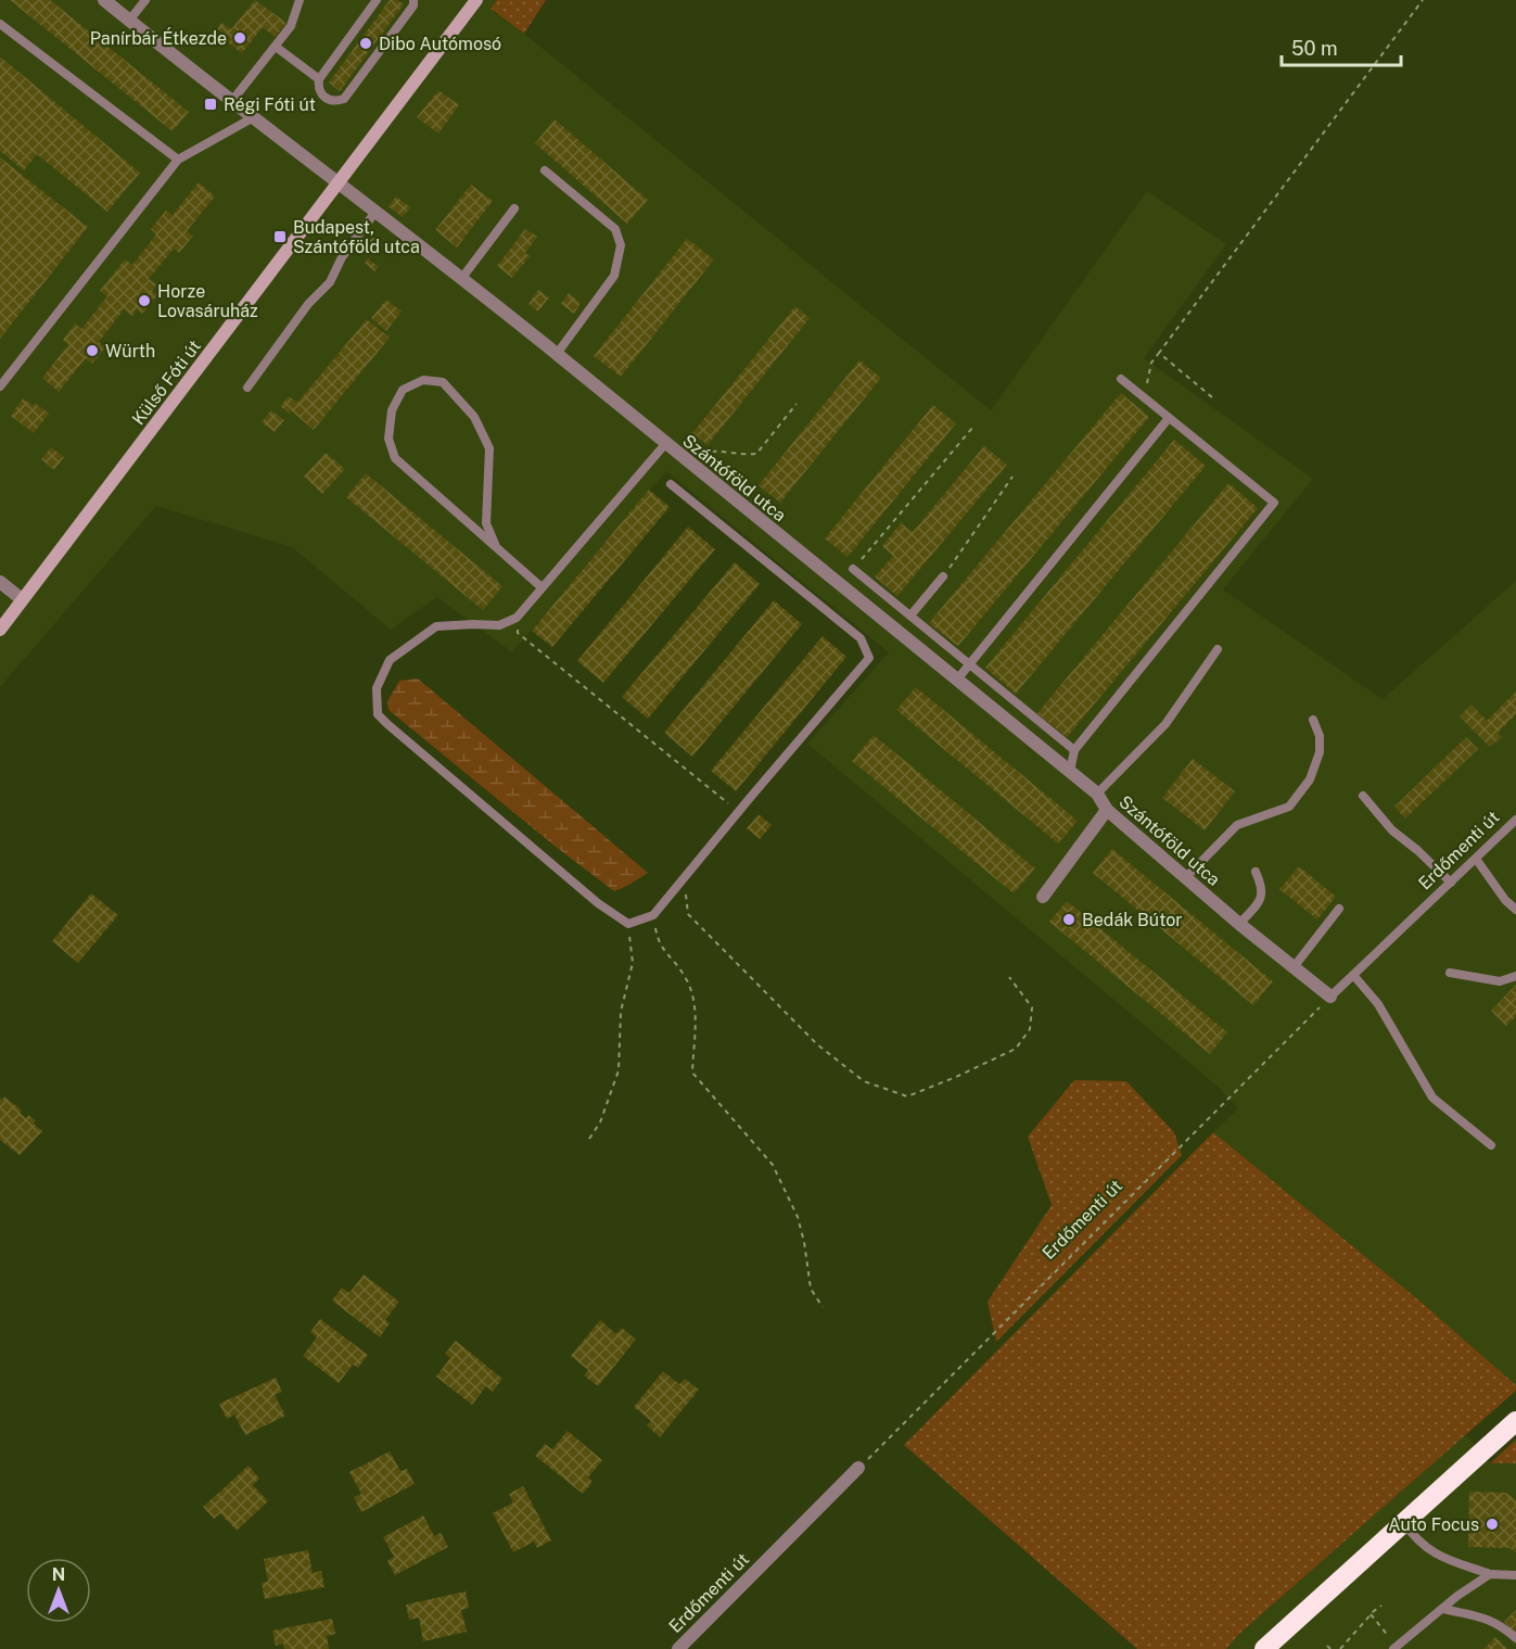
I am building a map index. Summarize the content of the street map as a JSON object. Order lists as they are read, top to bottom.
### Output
{
  "streets": {
    "main road": ["Külső Fóti út"],
    "street": ["Szántóföld utca", "Erdőmenti út"]
  },
  "crossings": [
    ["Külső Fóti út", "Szántóföld utca"],
    ["Szántóföld utca", "Erdőmenti út"]
  ],
  "places": {
    "other": [
      "Panírbár Étkezde",
      "Dibo Autómosó",
      "Horze Lovasáruház",
      "Würth",
      "Bedák Bútor",
      "Auto Focus"
    ],
    "transit": ["Régi Fóti út", "Budapest, Szántóföld utca"]
  },
  "scale_bar": "50 m",
  "north": "top"
}
